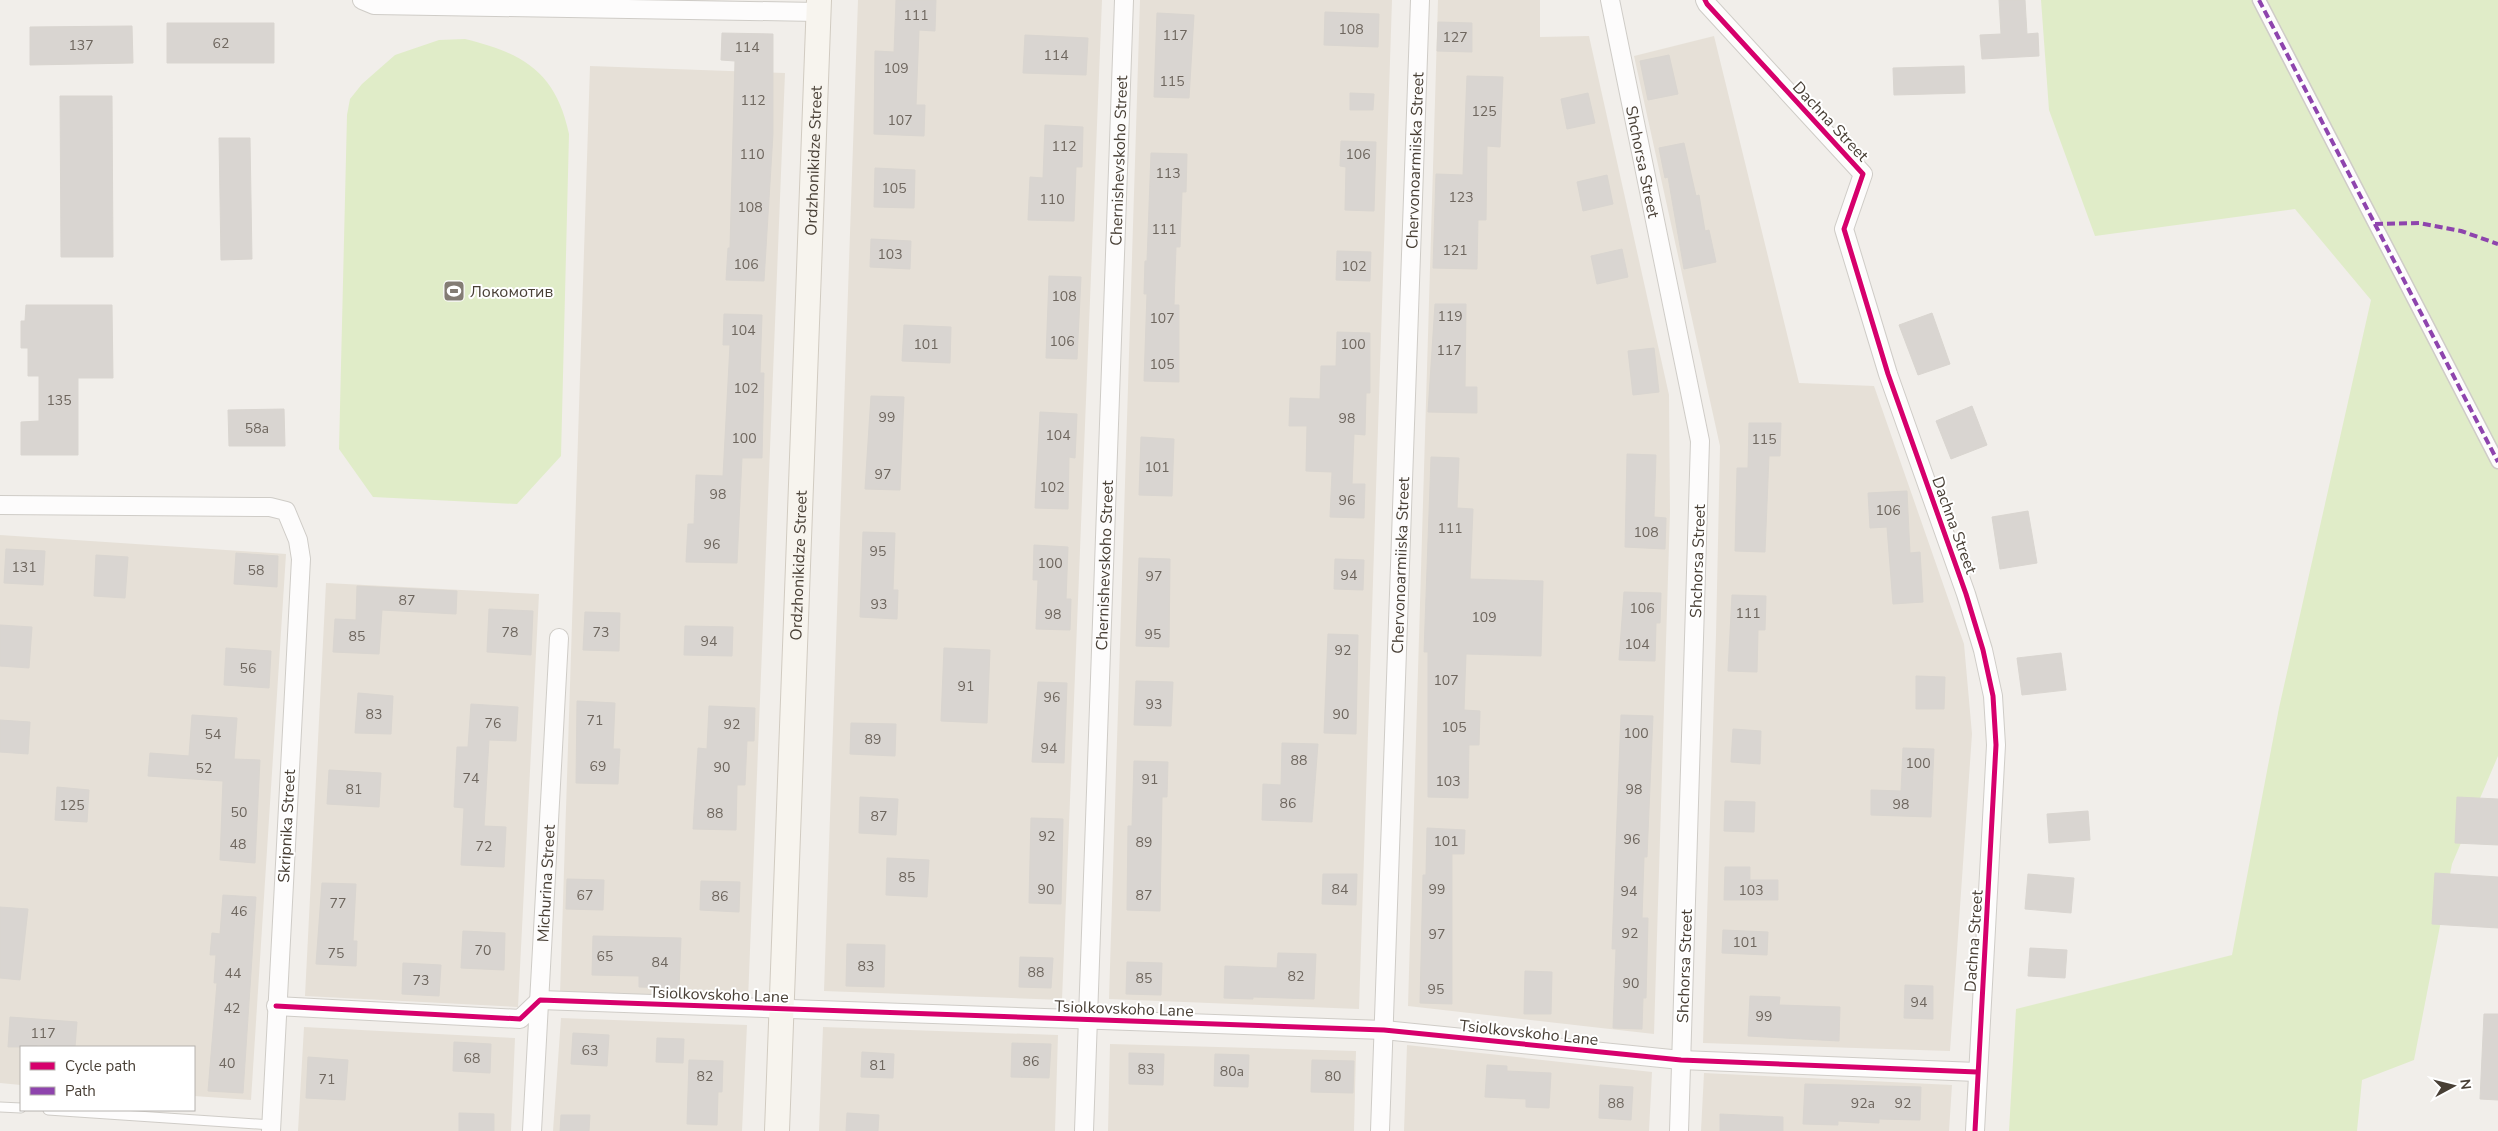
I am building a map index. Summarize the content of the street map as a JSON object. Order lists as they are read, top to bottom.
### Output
{
  "streets": {
    "main road": ["Ordzhonikidze Street"],
    "street": [
      "Dachna Street",
      "Chernishevskoho Street",
      "Chervonoarmiiska Street",
      "Shchorsa Street",
      "Skripnika Street",
      "Michurina Street",
      "Tsiolkovskoho Lane"
    ]
  },
  "crossings": [
    ["Dachna Street", "Tsiolkovskoho Lane"],
    ["Ordzhonikidze Street", "Tsiolkovskoho Lane"],
    ["Chernishevskoho Street", "Tsiolkovskoho Lane"],
    ["Chervonoarmiiska Street", "Tsiolkovskoho Lane"],
    ["Shchorsa Street", "Tsiolkovskoho Lane"],
    ["Michurina Street", "Tsiolkovskoho Lane"]
  ],
  "places": {
    "sports": ["Локомотив"]
  },
  "house_numbers": [
    "111",
    "108",
    "117",
    "127",
    "62",
    "137",
    "114",
    "114",
    "109",
    "115",
    "112",
    "125",
    "107",
    "112",
    "110",
    "106",
    "113",
    "105",
    "123",
    "110",
    "108",
    "111",
    "121",
    "103",
    "106",
    "102",
    "108",
    "119",
    "107",
    "104",
    "106",
    "101",
    "100",
    "117",
    "105",
    "102",
    "135",
    "99",
    "98",
    "58а",
    "104",
    "100",
    "115",
    "101",
    "97",
    "102",
    "98",
    "96",
    "106",
    "111",
    "108",
    "96",
    "95",
    "100",
    "131",
    "58",
    "94",
    "97",
    "87",
    "93",
    "106",
    "111",
    "98",
    "109",
    "78",
    "73",
    "95",
    "85",
    "94",
    "104",
    "92",
    "56",
    "107",
    "91",
    "96",
    "93",
    "83",
    "90",
    "71",
    "76",
    "92",
    "105",
    "100",
    "54",
    "89",
    "94",
    "88",
    "100",
    "69",
    "90",
    "52",
    "74",
    "91",
    "103",
    "81",
    "98",
    "86",
    "98",
    "125",
    "50",
    "88",
    "87",
    "92",
    "96",
    "101",
    "89",
    "48",
    "72",
    "85",
    "90",
    "84",
    "99",
    "103",
    "94",
    "67",
    "87",
    "86",
    "77",
    "46",
    "92",
    "97",
    "101",
    "70",
    "75",
    "65",
    "84",
    "83",
    "88",
    "44",
    "82",
    "85",
    "73",
    "90",
    "95",
    "94",
    "42",
    "99",
    "117",
    "63",
    "68",
    "86",
    "40",
    "81",
    "83",
    "80а",
    "82",
    "80",
    "71",
    "88",
    "92а",
    "92"
  ],
  "legend": ["Cycle path", "Path"],
  "north": "right"
}
